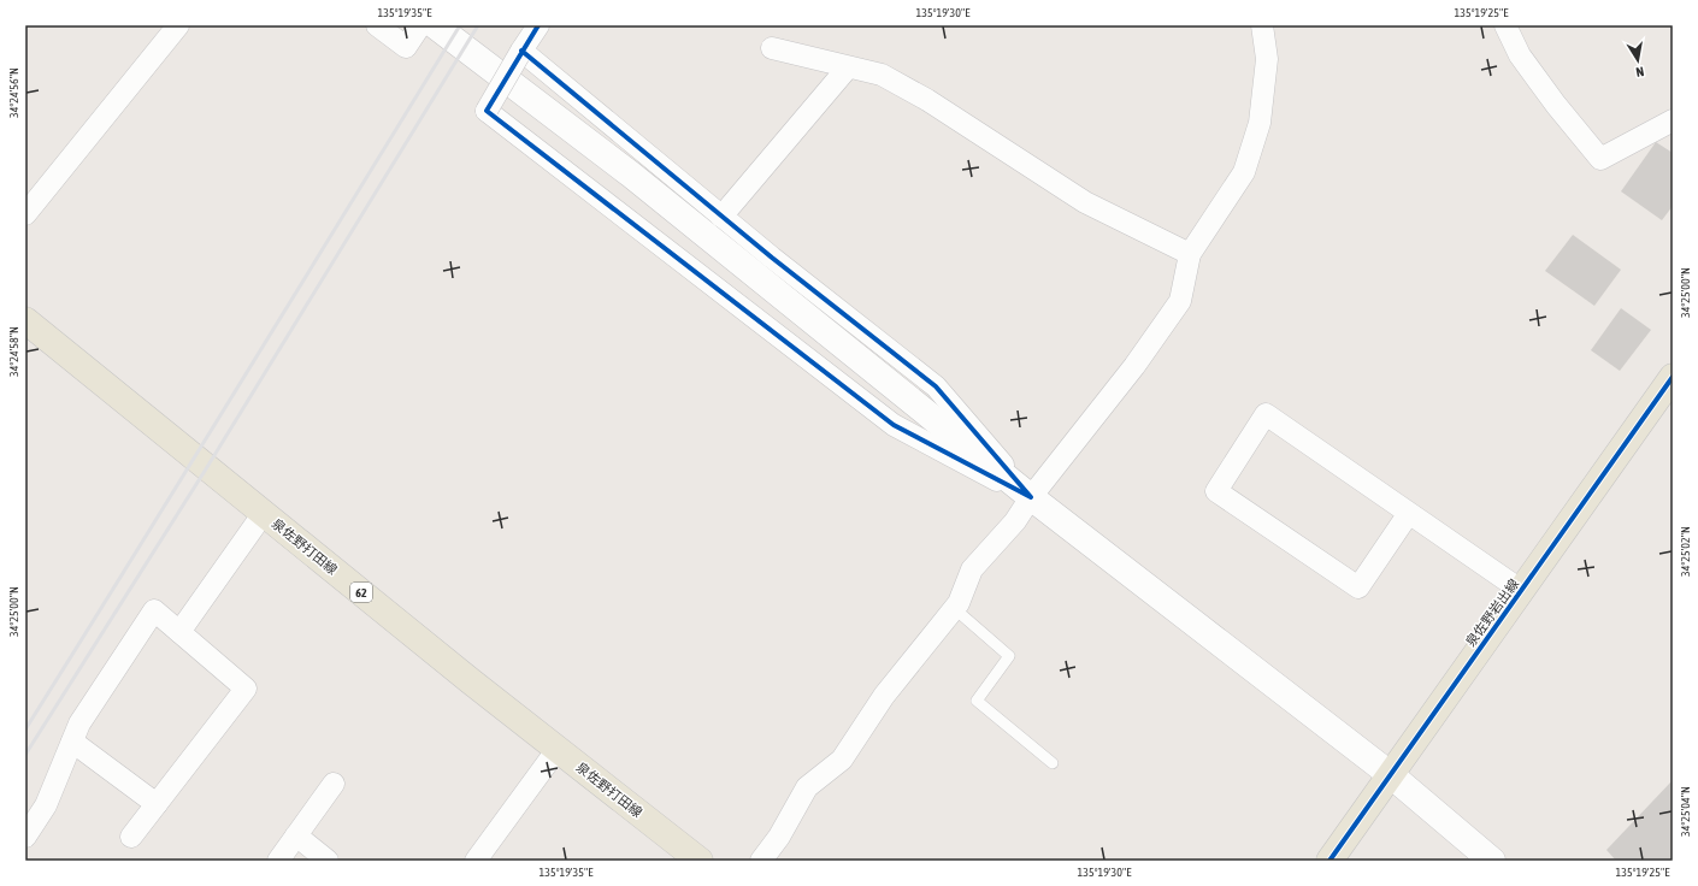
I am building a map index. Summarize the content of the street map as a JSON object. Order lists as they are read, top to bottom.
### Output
{
  "streets": {
    "main road": ["泉佐野打田線", "62", "泉佐野岩出線"]
  },
  "north": "bottom",
  "coordinates": [
    "135°19'35\"E",
    "135°19'30\"E",
    "135°19'25\"E",
    "34°24'56\"N",
    "34°25'00\"N",
    "34°24'58\"N",
    "34°25'02\"N",
    "34°25'04\"N"
  ]
}
